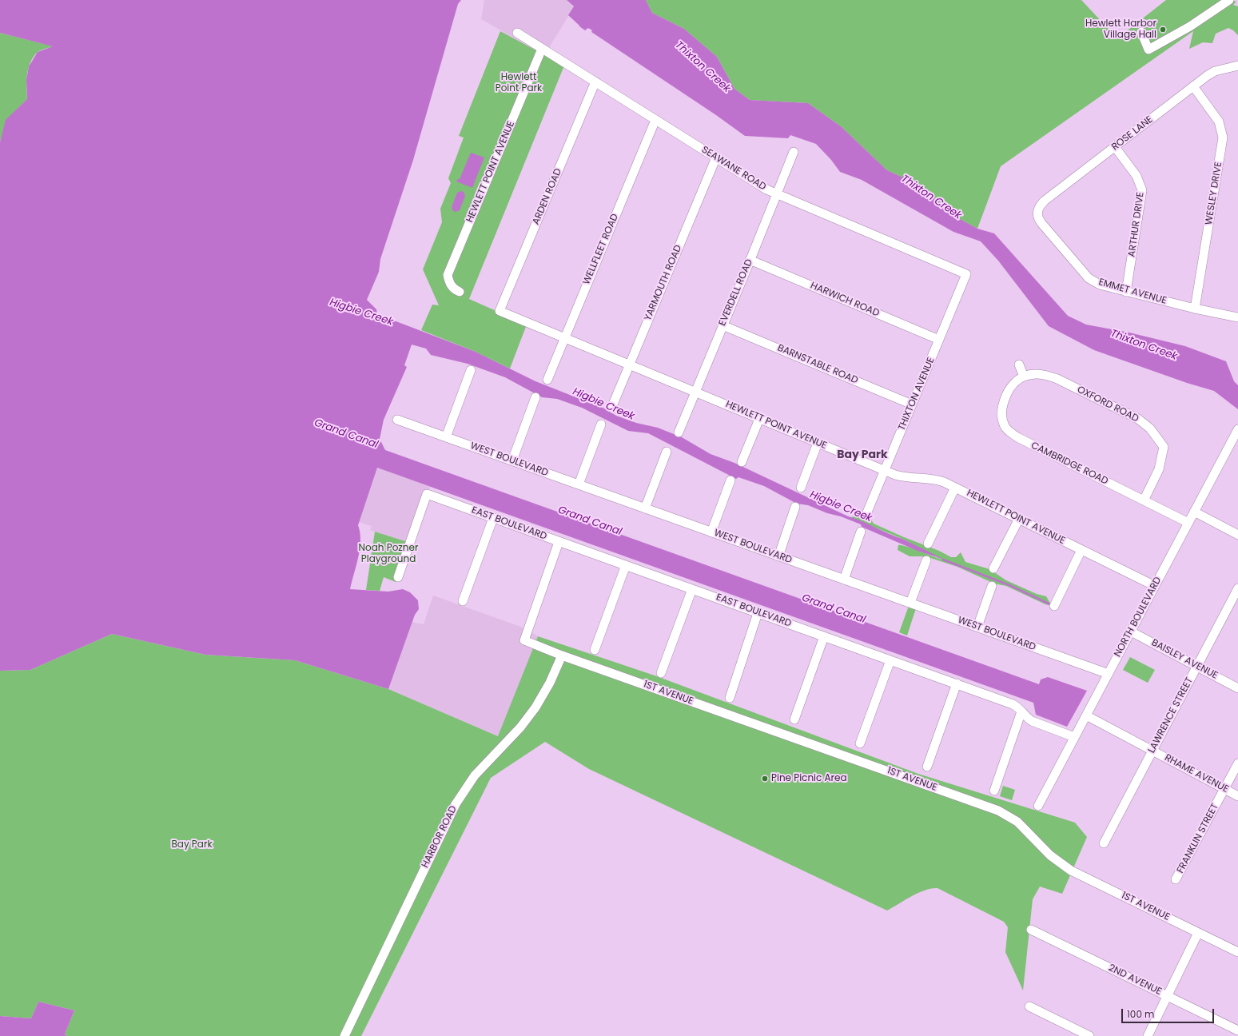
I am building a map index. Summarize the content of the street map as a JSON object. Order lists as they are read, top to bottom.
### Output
{
  "streets": {
    "street": [
      "ROSE LANE",
      "SEAWANE ROAD",
      "HEWLETT POINT AVENUE",
      "WESLEY DRIVE",
      "ARDEN ROAD",
      "ARTHUR DRIVE",
      "WELLFLEET ROAD",
      "YARMOUTH ROAD",
      "EMMET AVENUE",
      "EVERDELL ROAD",
      "HARWICH ROAD",
      "BARNSTABLE ROAD",
      "THIXTON AVENUE",
      "OXFORD ROAD",
      "WEST BOULEVARD",
      "CAMBRIDGE ROAD",
      "EAST BOULEVARD",
      "NORTH BOULEVARD",
      "BAISLEY AVENUE",
      "1ST AVENUE",
      "LAWRENCE STREET",
      "RHAME AVENUE",
      "HARBOR ROAD",
      "FRANKLIN STREET",
      "2ND AVENUE"
    ]
  },
  "crossings": [
    ["ROSE LANE", "WESLEY DRIVE"],
    ["ROSE LANE", "ARTHUR DRIVE"],
    ["ROSE LANE", "EMMET AVENUE"],
    ["SEAWANE ROAD", "HEWLETT POINT AVENUE"],
    ["SEAWANE ROAD", "ARDEN ROAD"],
    ["SEAWANE ROAD", "WELLFLEET ROAD"],
    ["SEAWANE ROAD", "YARMOUTH ROAD"],
    ["SEAWANE ROAD", "EVERDELL ROAD"],
    ["SEAWANE ROAD", "THIXTON AVENUE"],
    ["HEWLETT POINT AVENUE", "ARDEN ROAD"],
    ["HEWLETT POINT AVENUE", "WELLFLEET ROAD"],
    ["HEWLETT POINT AVENUE", "YARMOUTH ROAD"],
    ["HEWLETT POINT AVENUE", "EVERDELL ROAD"],
    ["HEWLETT POINT AVENUE", "THIXTON AVENUE"],
    ["HEWLETT POINT AVENUE", "NORTH BOULEVARD"],
    ["WESLEY DRIVE", "EMMET AVENUE"],
    ["ARTHUR DRIVE", "EMMET AVENUE"],
    ["EVERDELL ROAD", "HARWICH ROAD"],
    ["EVERDELL ROAD", "BARNSTABLE ROAD"],
    ["HARWICH ROAD", "THIXTON AVENUE"],
    ["BARNSTABLE ROAD", "THIXTON AVENUE"],
    ["OXFORD ROAD", "CAMBRIDGE ROAD"],
    ["WEST BOULEVARD", "NORTH BOULEVARD"],
    ["CAMBRIDGE ROAD", "NORTH BOULEVARD"],
    ["EAST BOULEVARD", "NORTH BOULEVARD"],
    ["EAST BOULEVARD", "1ST AVENUE"],
    ["NORTH BOULEVARD", "BAISLEY AVENUE"],
    ["NORTH BOULEVARD", "RHAME AVENUE"],
    ["BAISLEY AVENUE", "LAWRENCE STREET"],
    ["1ST AVENUE", "HARBOR ROAD"],
    ["LAWRENCE STREET", "RHAME AVENUE"],
    ["RHAME AVENUE", "FRANKLIN STREET"]
  ],
  "districts": ["Bay Park"],
  "water": ["Thixton Creek", "Higbie Creek", "Grand Canal"],
  "parks": ["Hewlett Point Park", "Noah Pozner Playground", "Bay Park"],
  "places": ["Hewlett Harbor Village Hall", "Pine Picnic Area"],
  "scale_bar": "100 m"
}
